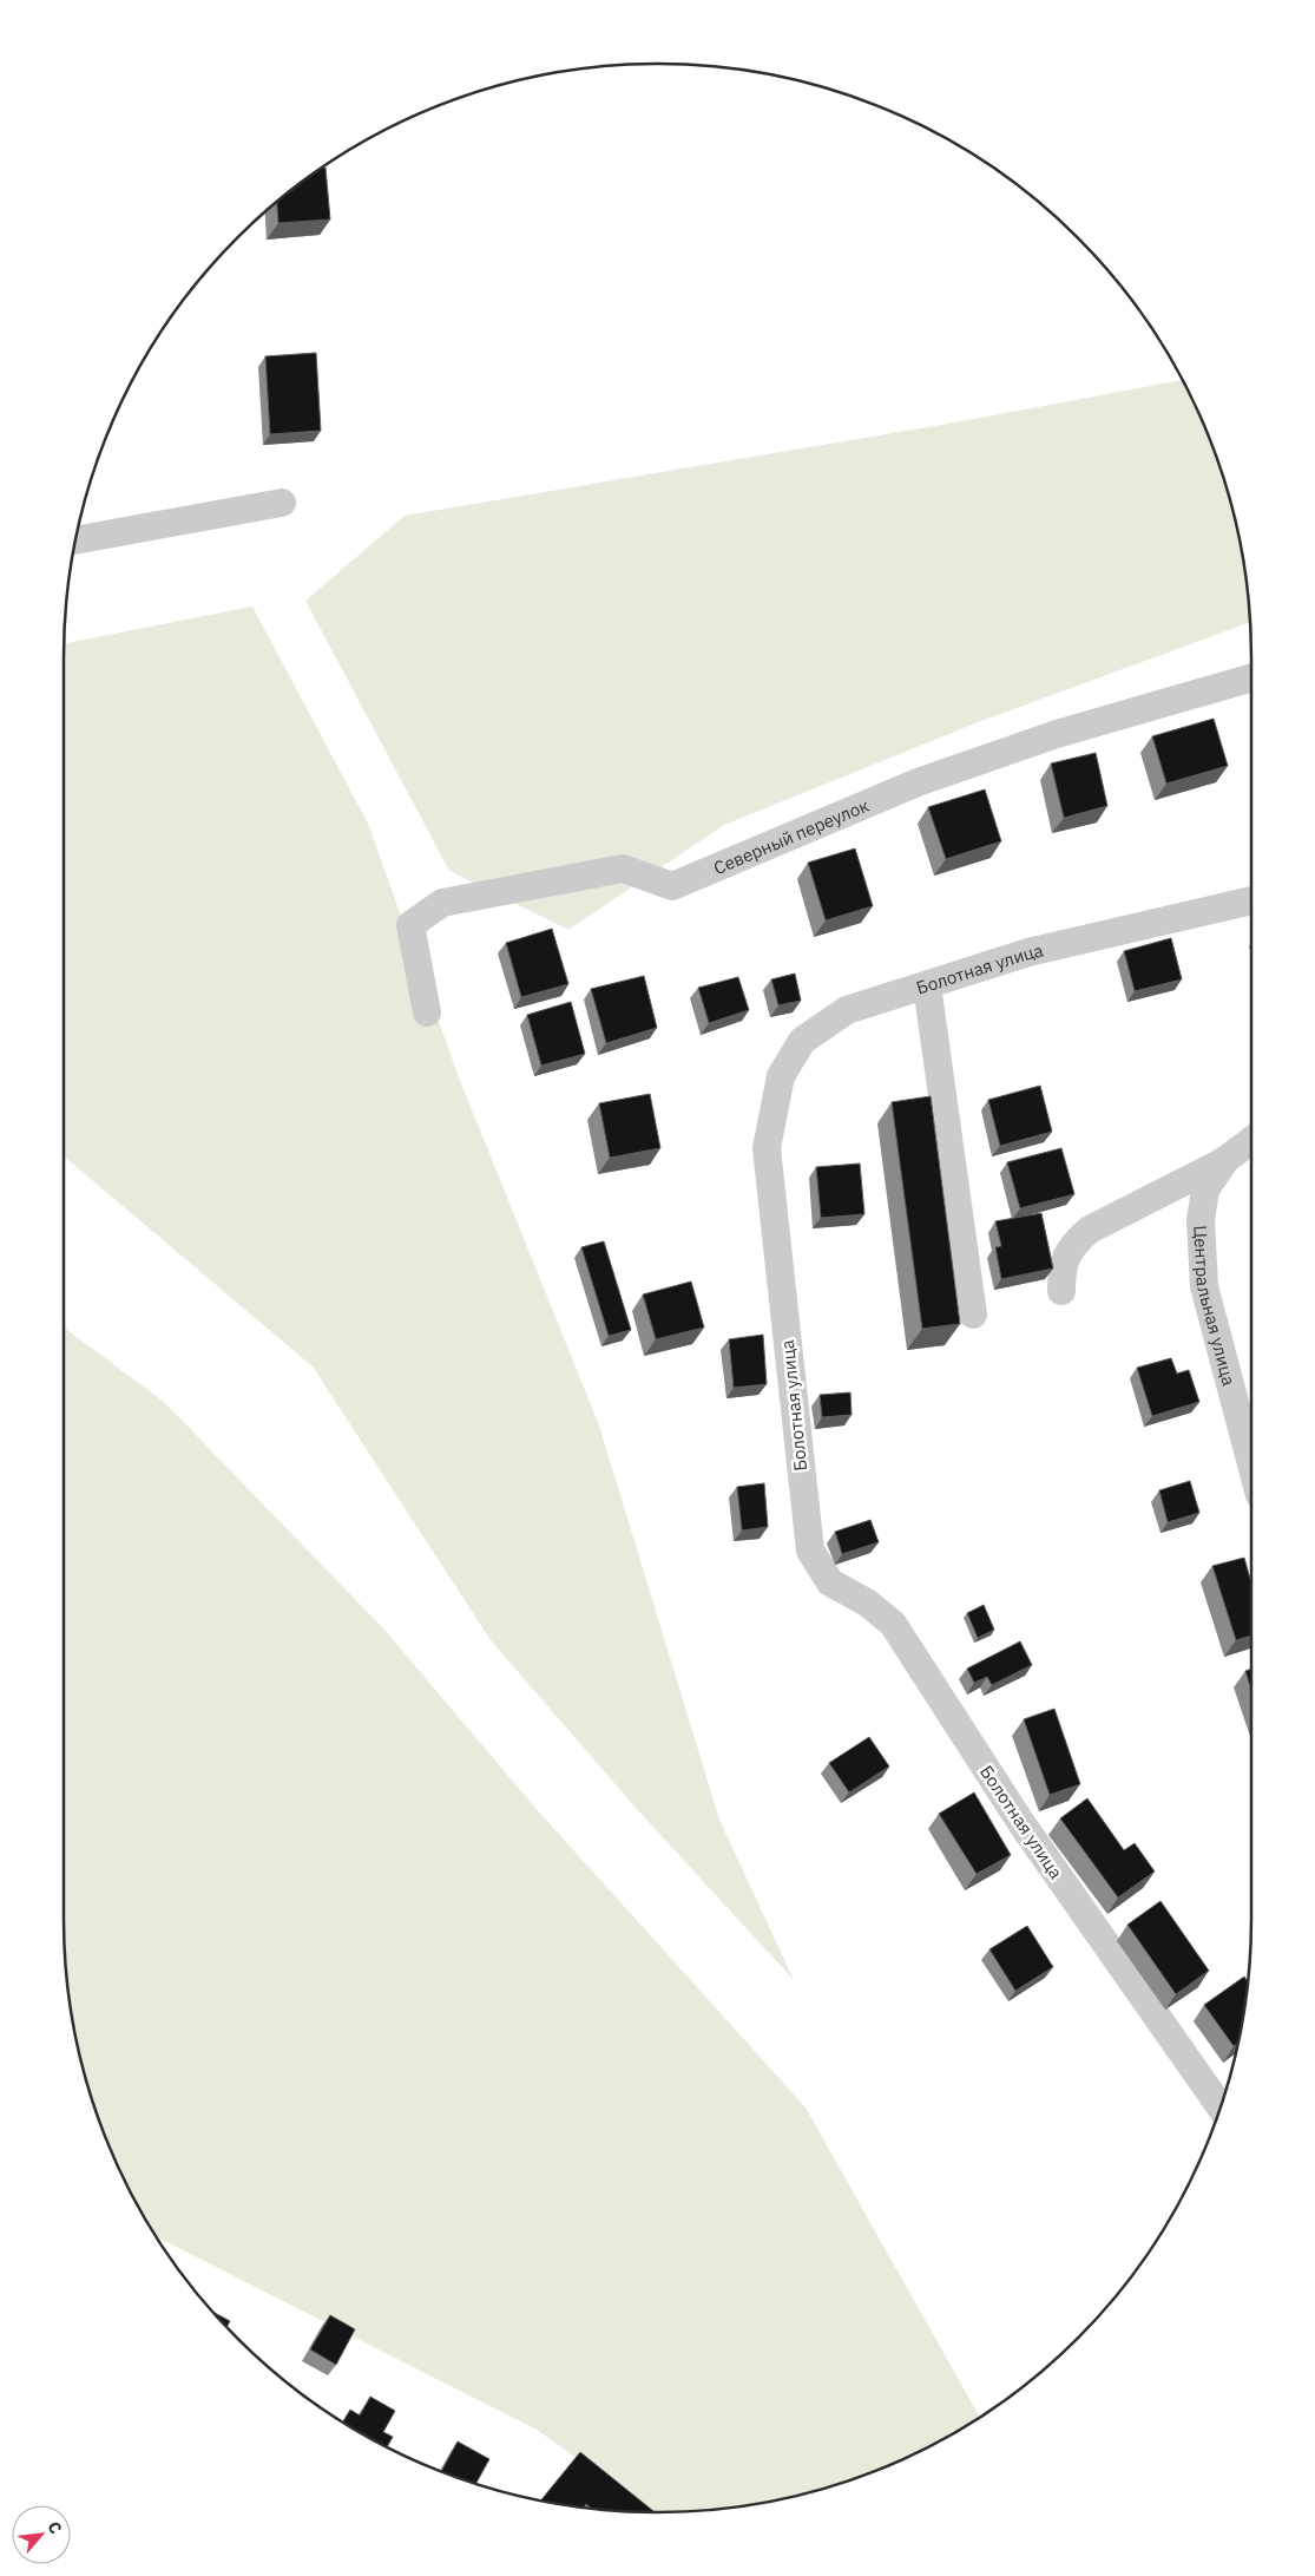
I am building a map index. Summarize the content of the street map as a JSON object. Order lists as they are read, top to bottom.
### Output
{
  "streets": {
    "street": ["Северный переулок", "Болотная улица", "Центральная улица"]
  },
  "north": "top right"
}
